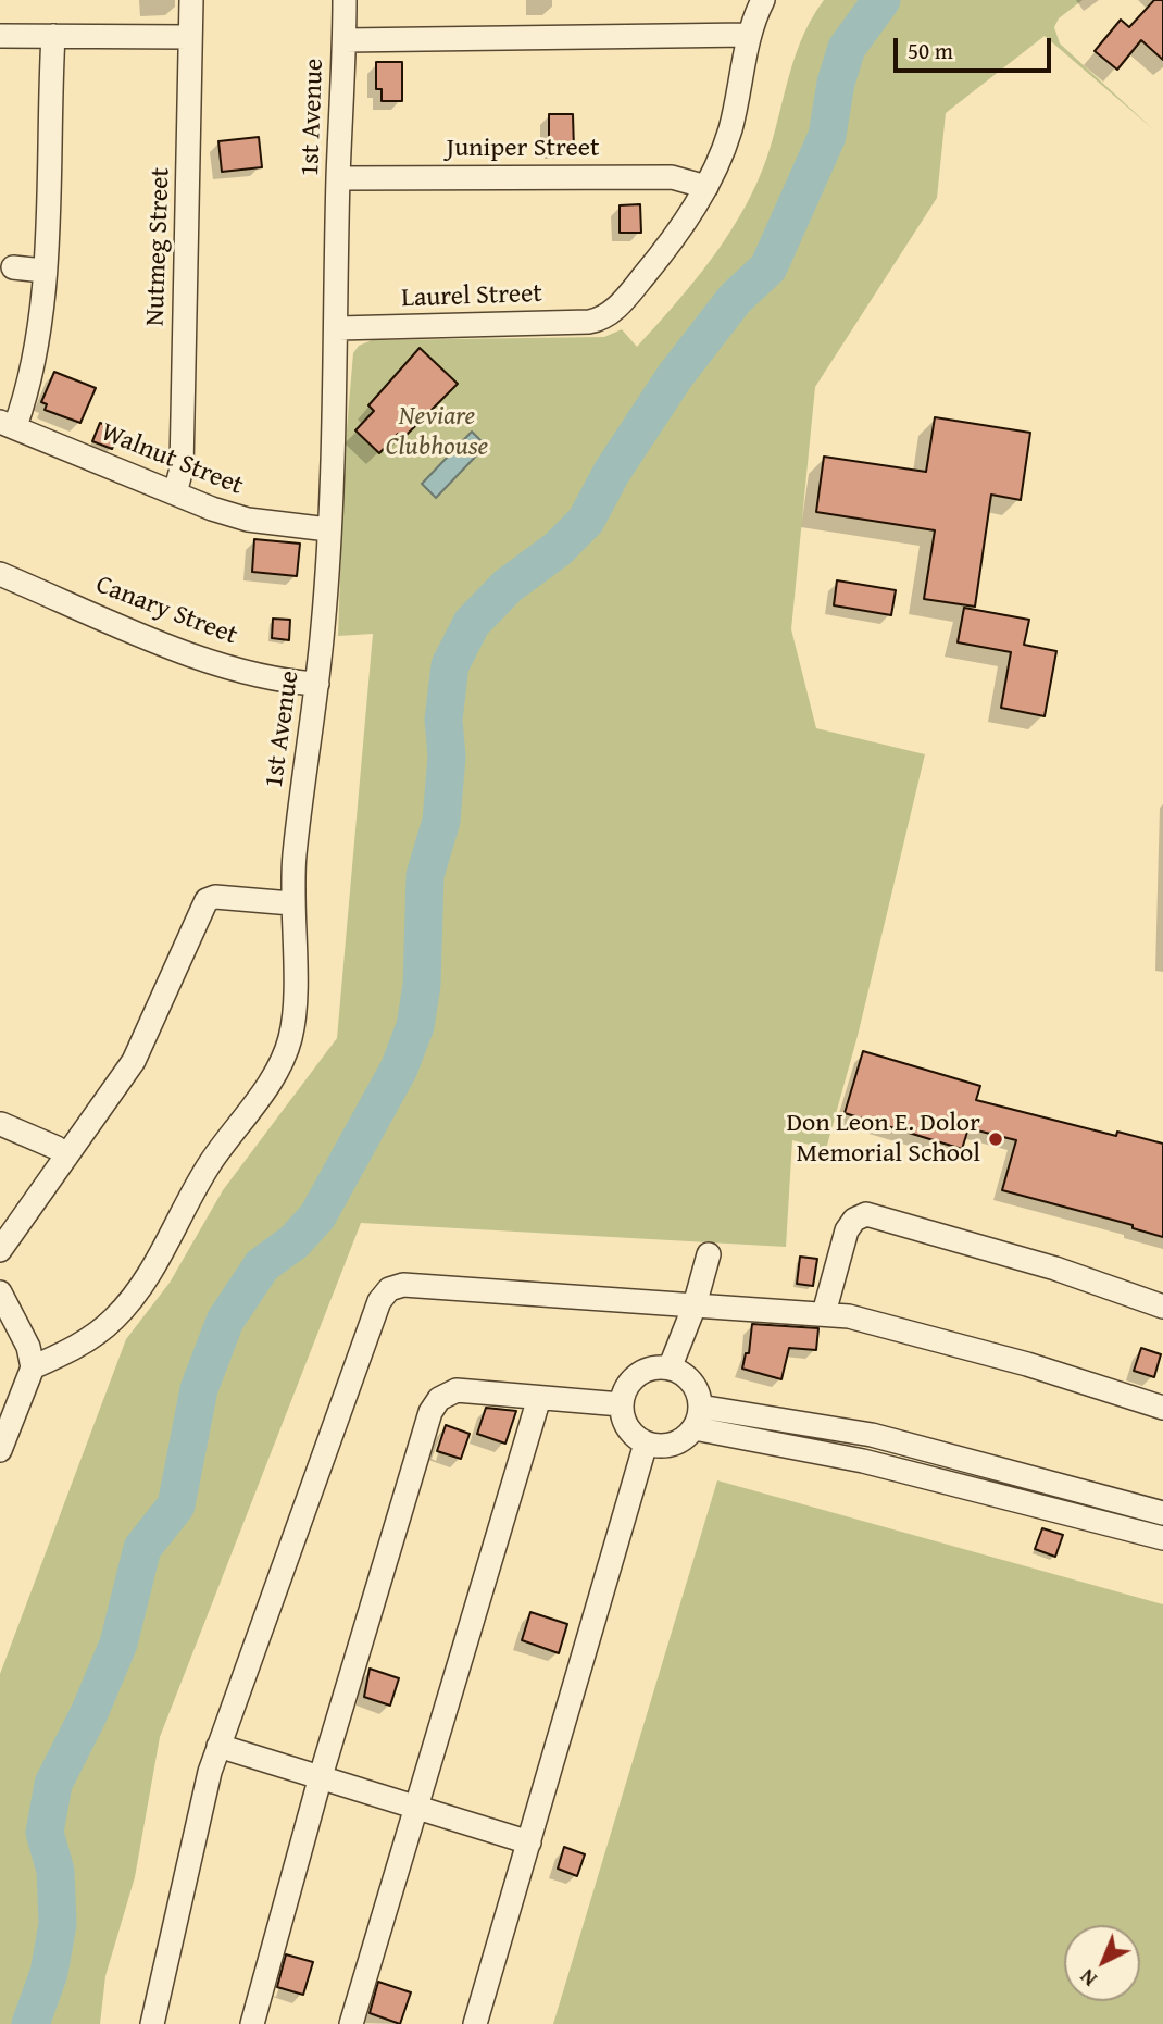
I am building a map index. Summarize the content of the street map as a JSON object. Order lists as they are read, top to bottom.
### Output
{
  "streets": {
    "street": [
      "1st Avenue",
      "Juniper Street",
      "Nutmeg Street",
      "Laurel Street",
      "Walnut Street",
      "Canary Street"
    ]
  },
  "crossings": [
    ["1st Avenue", "Juniper Street"],
    ["1st Avenue", "Laurel Street"],
    ["1st Avenue", "Walnut Street"],
    ["1st Avenue", "Canary Street"],
    ["Juniper Street", "Laurel Street"],
    ["Nutmeg Street", "Walnut Street"]
  ],
  "parks": ["Neviare Clubhouse"],
  "places": ["Don Leon E. Dolor Memorial School"],
  "scale_bar": "50 m",
  "north": "bottom left"
}
